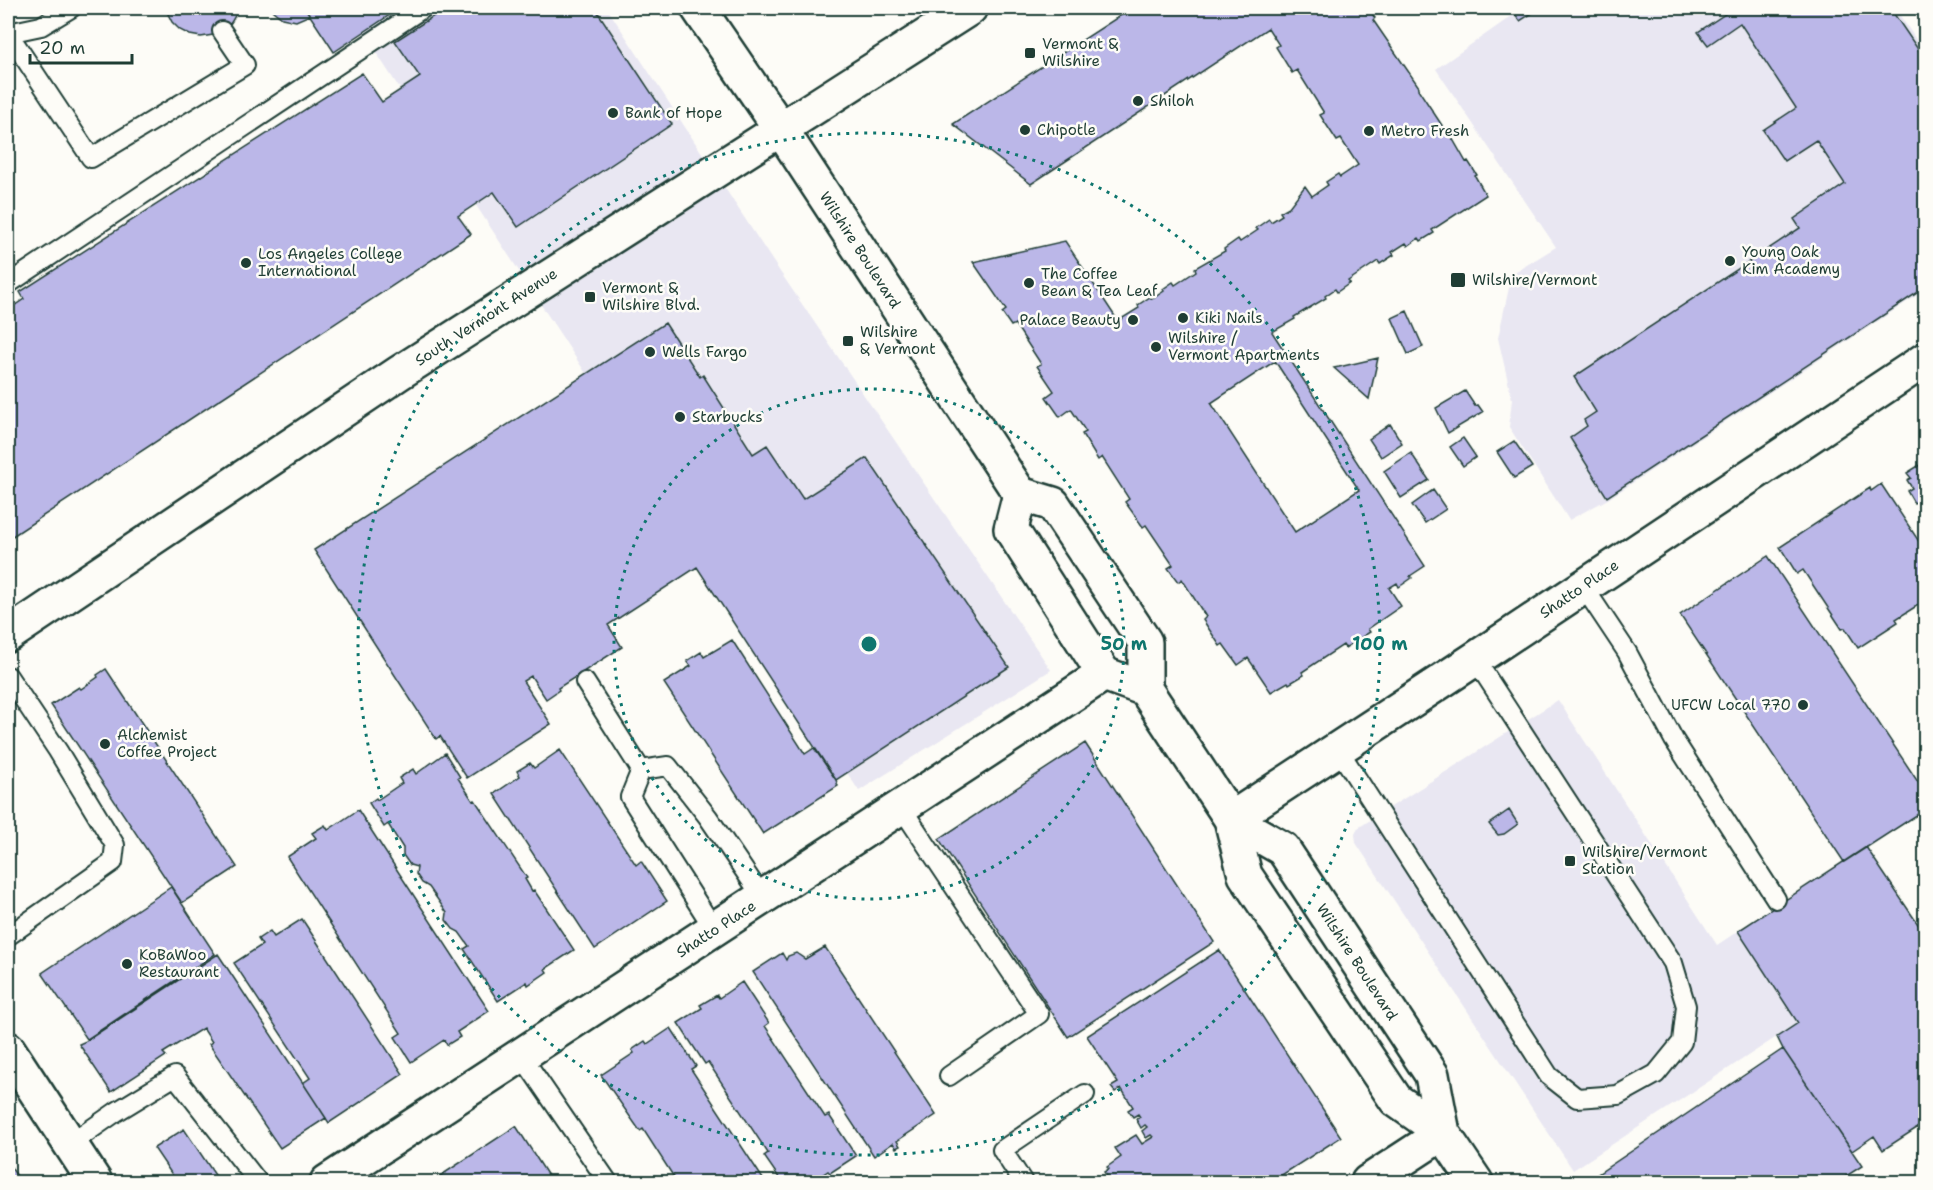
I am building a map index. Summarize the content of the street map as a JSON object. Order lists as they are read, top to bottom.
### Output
{
  "streets": {
    "main road": ["Wilshire Boulevard", "South Vermont Avenue", "Shatto Place"]
  },
  "crossings": [
    ["Wilshire Boulevard", "South Vermont Avenue"],
    ["Wilshire Boulevard", "Shatto Place"]
  ],
  "places": {
    "transit": [
      "Vermont & Wilshire",
      "Wilshire/Vermont",
      "Vermont & Wilshire Blvd.",
      "Wilshire & Vermont",
      "Wilshire/Vermont Station"
    ],
    "other": [
      "Shiloh",
      "Bank of Hope",
      "Chipotle",
      "Metro Fresh",
      "Young Oak Kim Academy",
      "Los Angeles College International",
      "The Coffee Bean & Tea Leaf",
      "Kiki Nails",
      "Palace Beauty",
      "Wilshire / Vermont Apartments",
      "Wells Fargo",
      "Starbucks",
      "UFCW Local 770",
      "Alchemist Coffee Project",
      "KoBaWoo Restaurant"
    ]
  },
  "scale_bar": "20 m",
  "rings": ["50 m", "100 m"]
}
